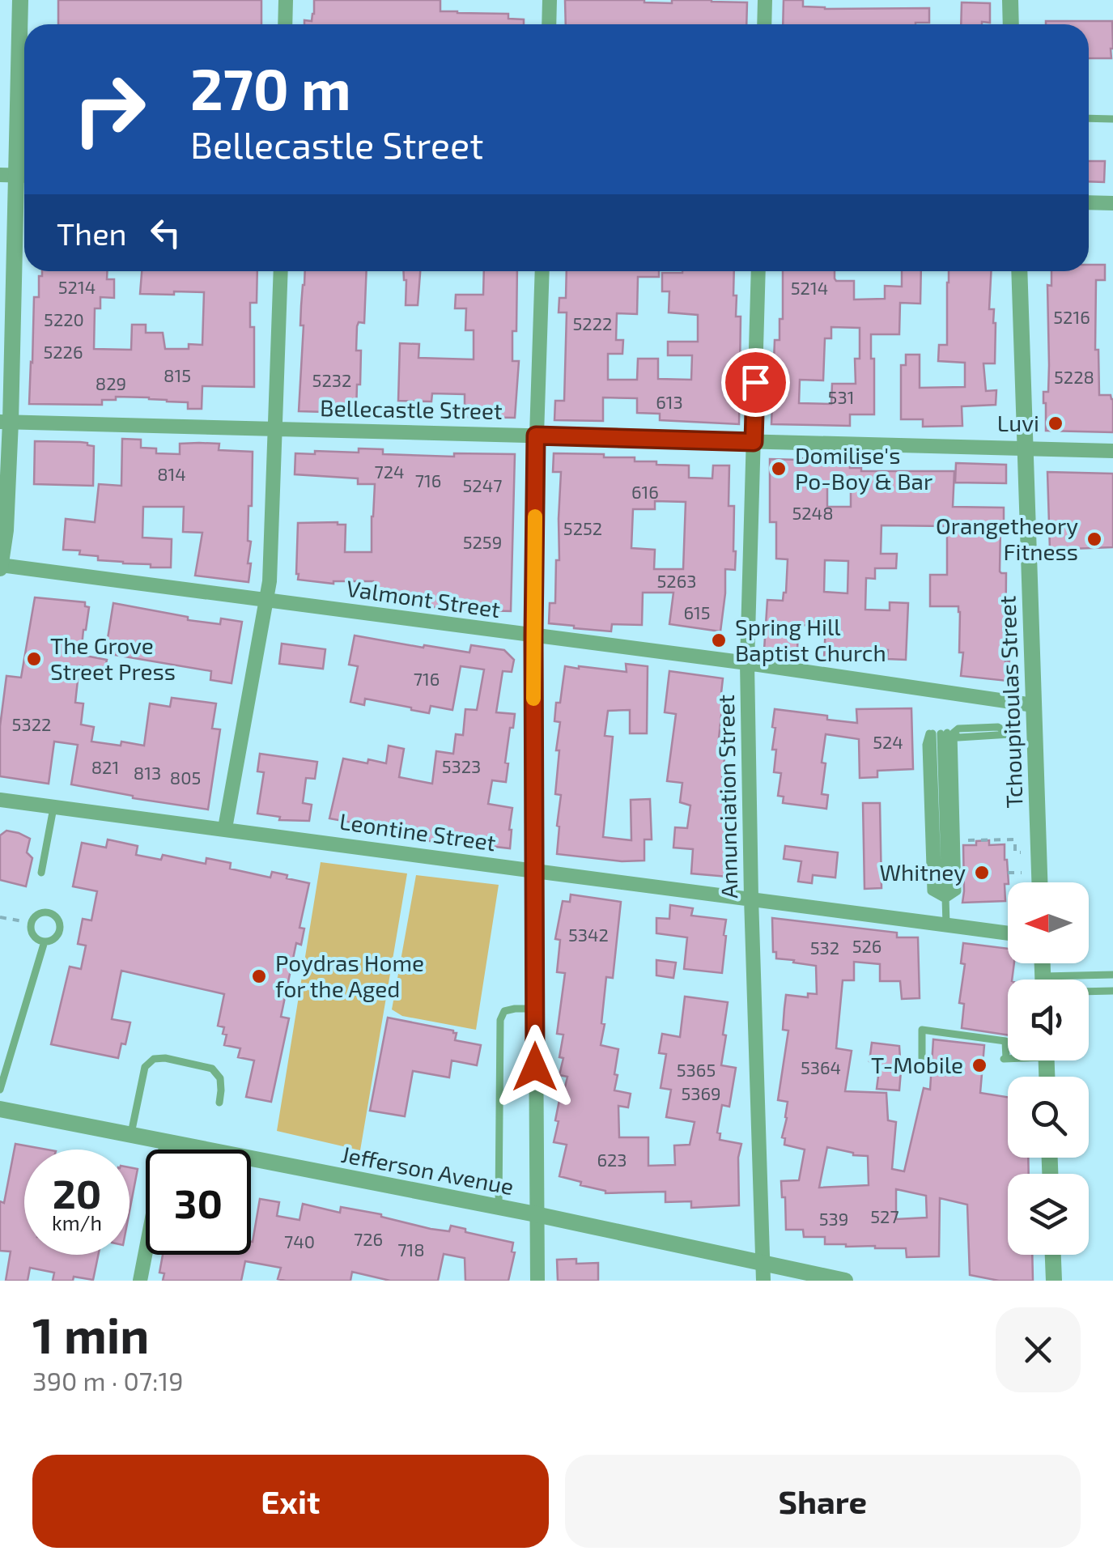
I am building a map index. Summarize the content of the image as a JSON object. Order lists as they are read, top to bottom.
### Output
{
  "streets": {
    "street": [
      "Bellecastle Street",
      "Valmont Street",
      "Tchoupitoulas Street",
      "Annunciation Street",
      "Leontine Street",
      "Jefferson Avenue"
    ]
  },
  "crossings": [
    ["Bellecastle Street", "Tchoupitoulas Street"],
    ["Bellecastle Street", "Annunciation Street"],
    ["Valmont Street", "Tchoupitoulas Street"],
    ["Valmont Street", "Annunciation Street"],
    ["Annunciation Street", "Leontine Street"],
    ["Annunciation Street", "Jefferson Avenue"]
  ],
  "places": [
    "Luvi",
    "Domilise's Po-Boy & Bar",
    "Orangetheory Fitness",
    "Spring Hill Baptist Church",
    "The Grove Street Press",
    "Whitney",
    "Poydras Home for the Aged",
    "T-Mobile"
  ],
  "house_numbers": [
    "5214",
    "5214",
    "5216",
    "5220",
    "5222",
    "5226",
    "815",
    "5228",
    "5232",
    "829",
    "531",
    "613",
    "724",
    "814",
    "716",
    "5247",
    "616",
    "5248",
    "5252",
    "5259",
    "5263",
    "615",
    "716",
    "5322",
    "524",
    "5323",
    "821",
    "813",
    "805",
    "5342",
    "526",
    "532",
    "5364",
    "5365",
    "5369",
    "623",
    "527",
    "539",
    "726",
    "740",
    "718"
  ],
  "north": "left",
  "page": {
    "turn": ["270 m", "Bellecastle Street"],
    "then": "Then",
    "speed": "20 km/h",
    "limit": "30",
    "heading": ["1 min", "390 m · 07:19"],
    "buttons": ["Exit", "Share"]
  }
}
